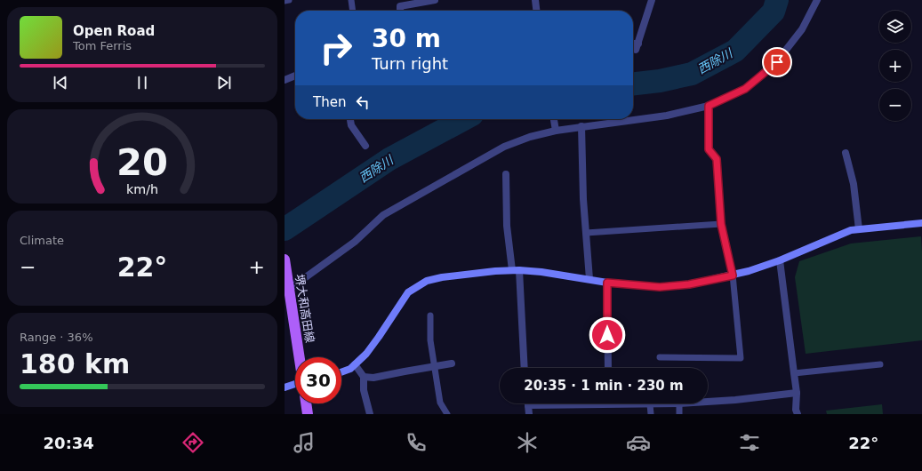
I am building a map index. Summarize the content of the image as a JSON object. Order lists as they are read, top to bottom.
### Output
{
  "streets": {
    "main road": ["堺大和高田線"]
  },
  "water": ["西除川"],
  "page": {
    "map_buttons": ["+", "−"],
    "turn": ["30 m", "Turn right"],
    "song": ["Open Road", "Tom Ferris"],
    "then": "Then",
    "tile": [
      "Climate",
      ["Range · 36%", "180 km"]
    ],
    "heat": ["−", "22°", "+"],
    "limit": "30",
    "trip": "20:35 · 1 min · 230 m",
    "tabs": ["20:34", "22°"],
    "gauge": ["20", "km/h"]
  }
}
